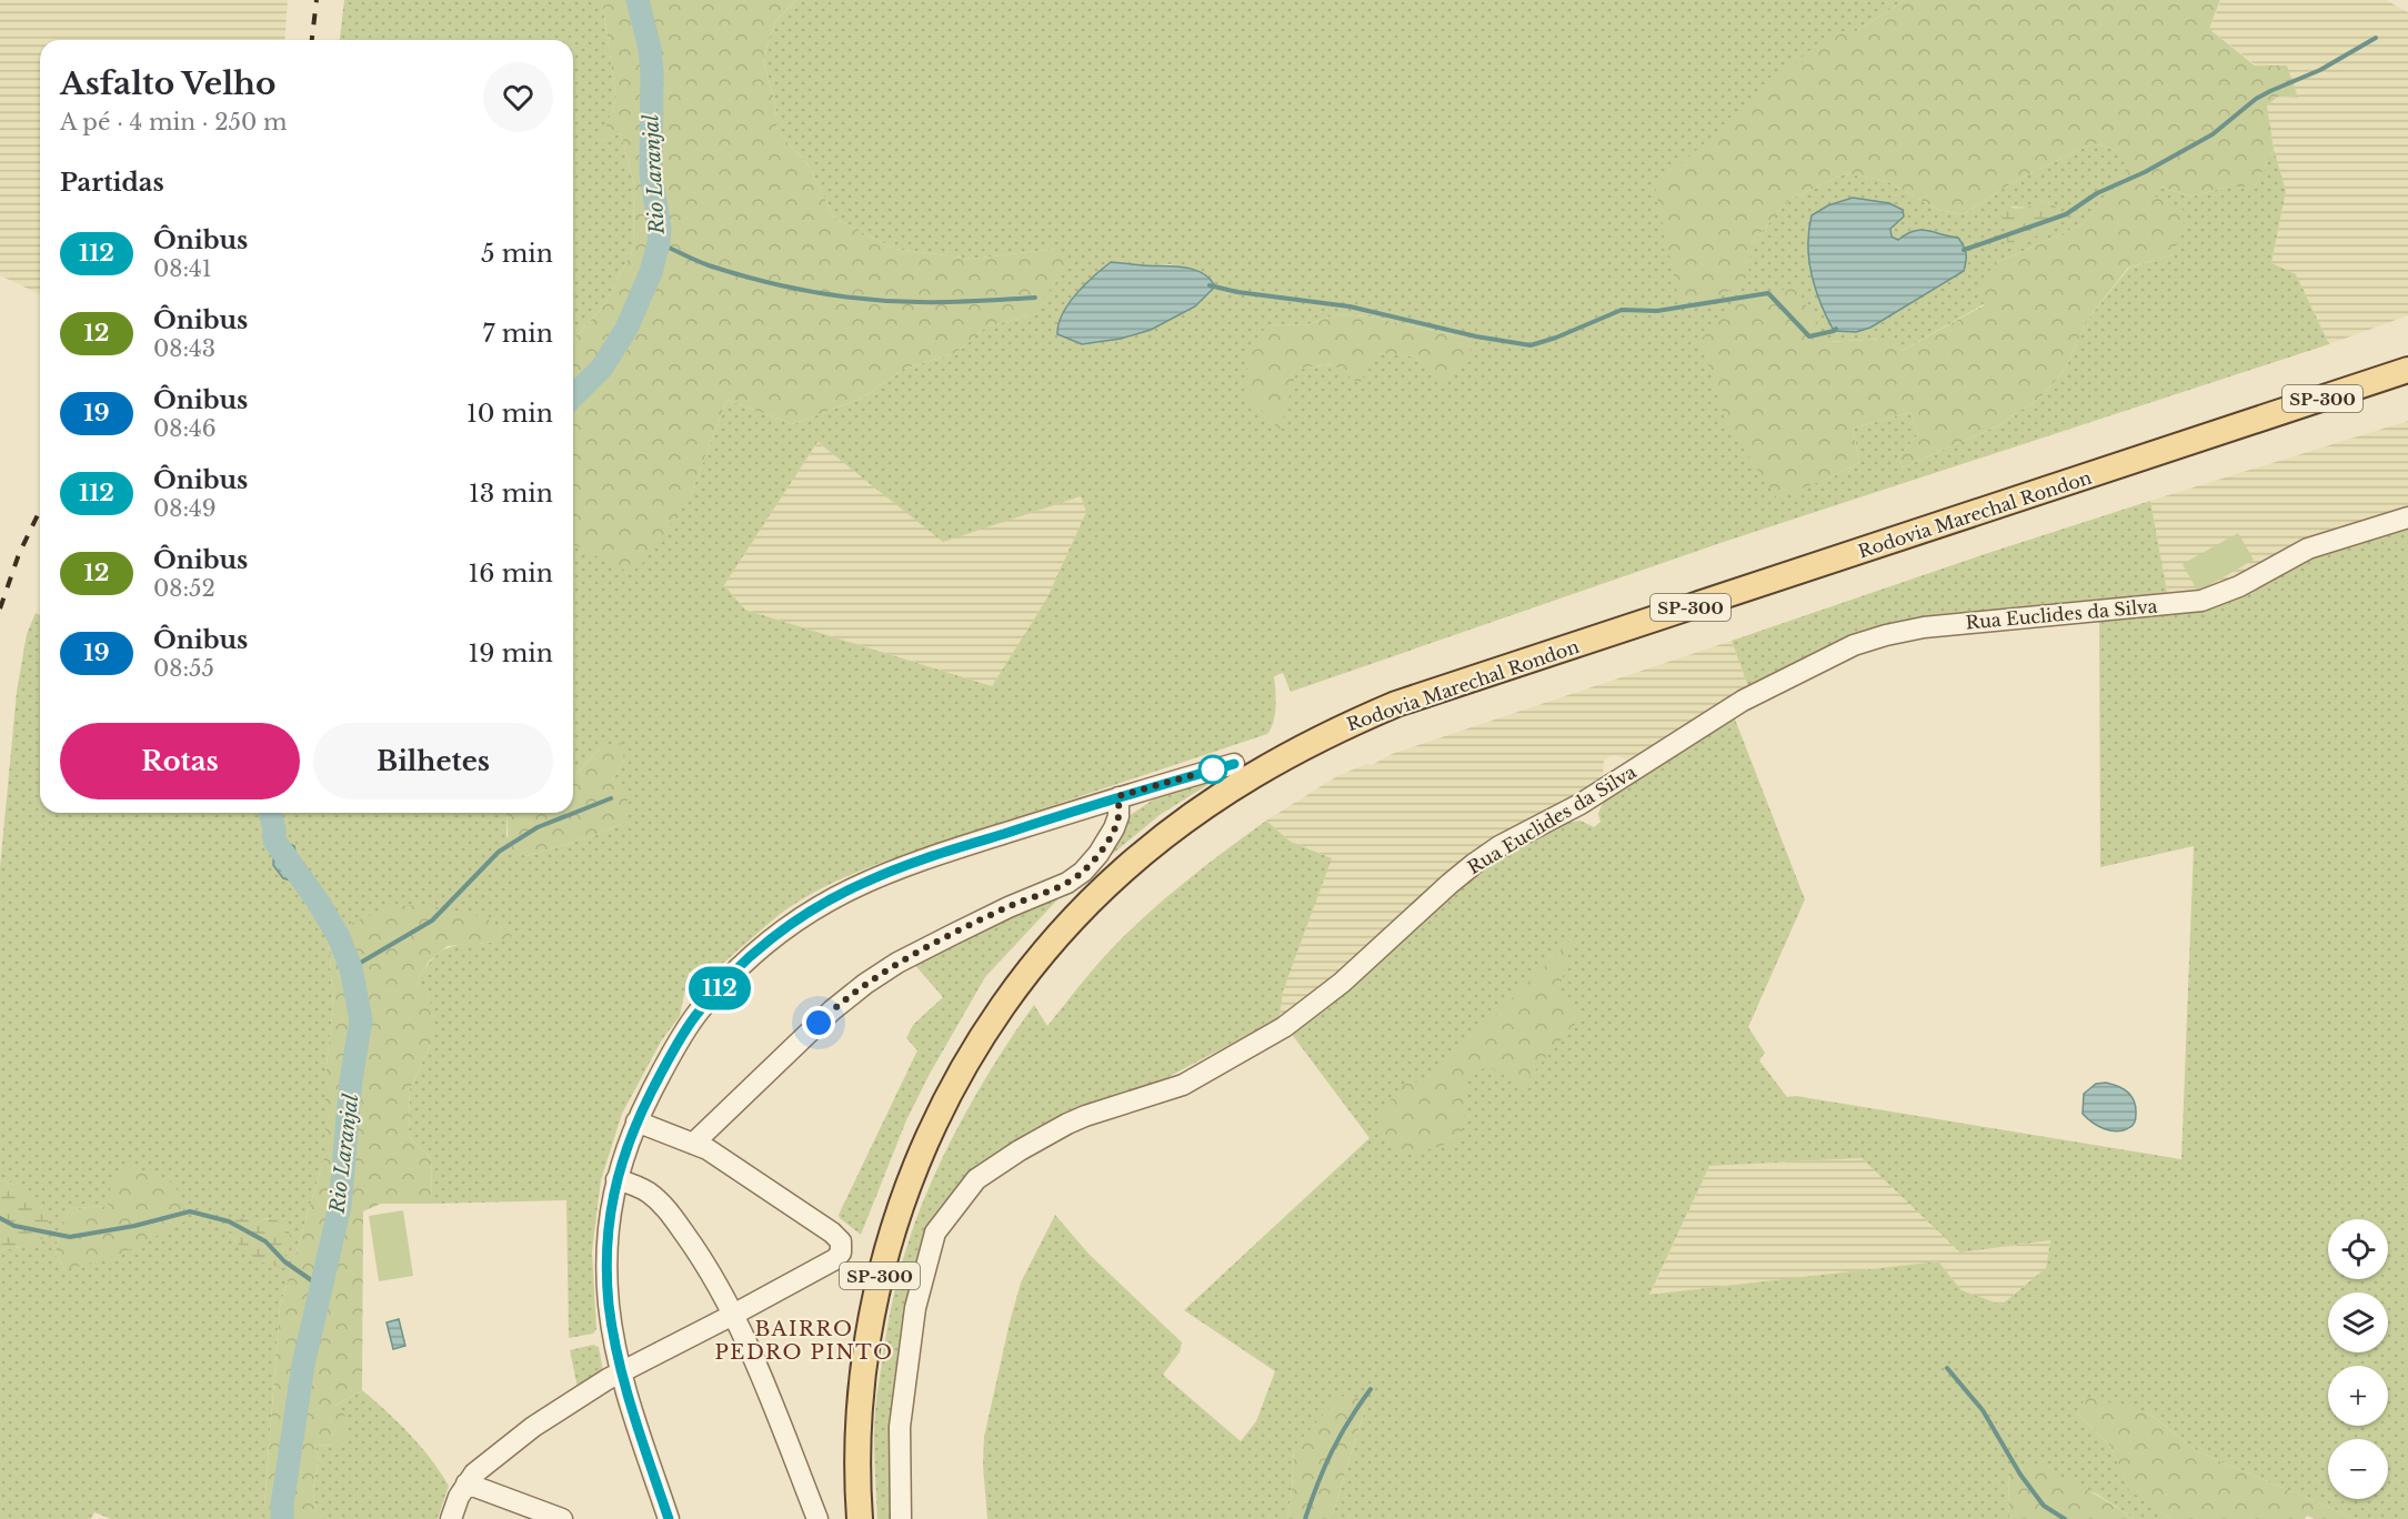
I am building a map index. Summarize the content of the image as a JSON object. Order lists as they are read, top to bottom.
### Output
{
  "streets": {
    "main road": ["SP-300", "Rodovia Marechal Rondon"],
    "street": ["Rua Euclides da Silva"]
  },
  "districts": ["BAIRRO PEDRO PINTO"],
  "water": ["Rio Laranjal"],
  "lines": ["bus line 112"],
  "page": {
    "on_map": "112",
    "heading": [
      ["Asfalto Velho", "A pé · 4 min · 250 m"],
      "Partidas"
    ],
    "list": [
      {
        "mark": "112",
        "name": "Ônibus",
        "note": "08:41",
        "value": "5 min"
      },
      {
        "mark": "12",
        "name": "Ônibus",
        "note": "08:43",
        "value": "7 min"
      },
      {
        "mark": "19",
        "name": "Ônibus",
        "note": "08:46",
        "value": "10 min"
      },
      {
        "mark": "112",
        "name": "Ônibus",
        "note": "08:49",
        "value": "13 min"
      },
      {
        "mark": "12",
        "name": "Ônibus",
        "note": "08:52",
        "value": "16 min"
      },
      {
        "mark": "19",
        "name": "Ônibus",
        "note": "08:55",
        "value": "19 min"
      }
    ],
    "buttons": ["Rotas", "Bilhetes"],
    "map_buttons": ["+", "−"]
  }
}
